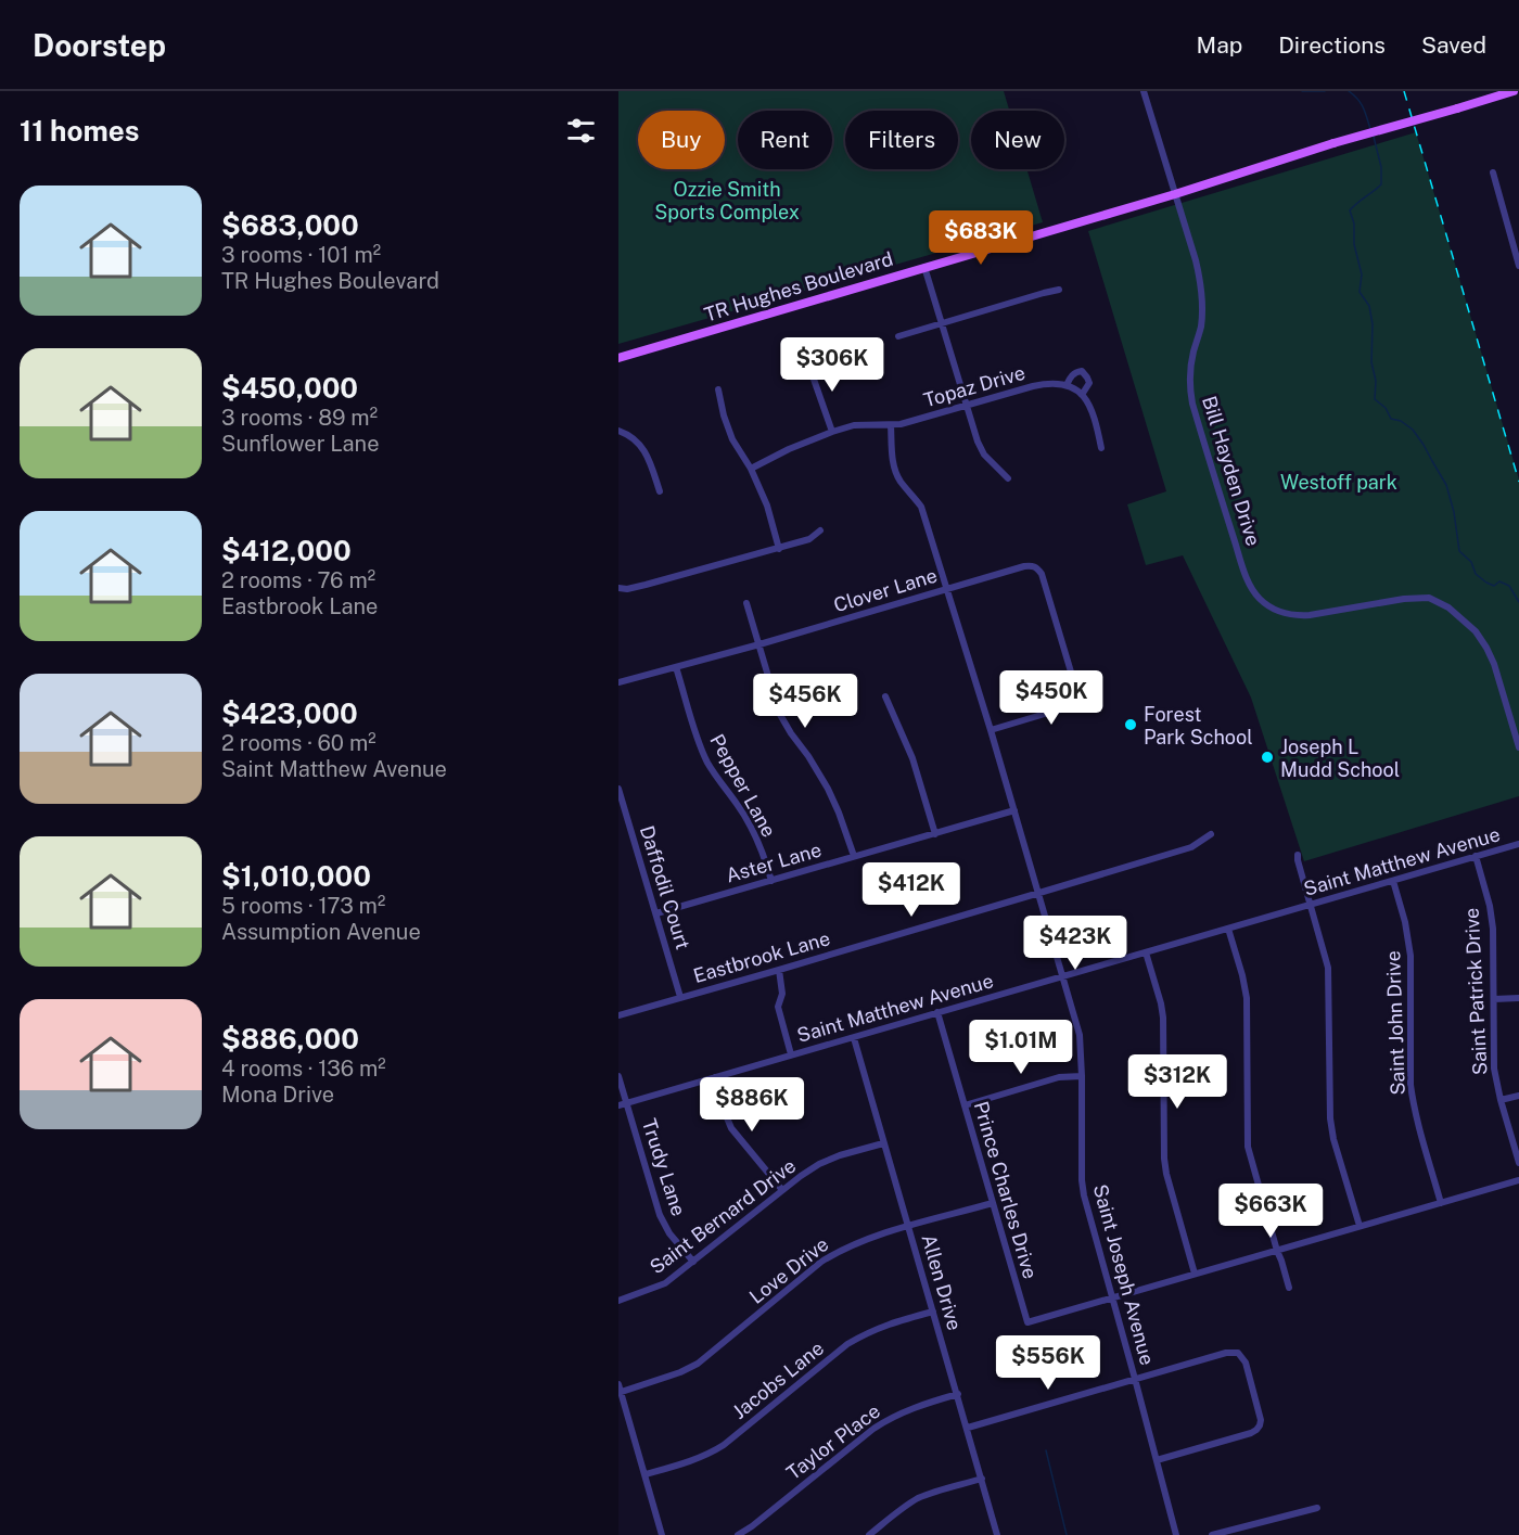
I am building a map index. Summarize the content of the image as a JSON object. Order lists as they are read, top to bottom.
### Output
{
  "streets": {
    "main road": ["TR Hughes Boulevard"],
    "street": [
      "Topaz Drive",
      "Bill Hayden Drive",
      "Clover Lane",
      "Pepper Lane",
      "Saint Matthew Avenue",
      "Aster Lane",
      "Daffodil Court",
      "Eastbrook Lane",
      "Saint Patrick Drive",
      "Saint John Drive",
      "Trudy Lane",
      "Prince Charles Drive",
      "Saint Bernard Drive",
      "Love Drive",
      "Saint Joseph Avenue",
      "Allen Drive",
      "Jacobs Lane",
      "Taylor Place"
    ]
  },
  "crossings": [
    ["TR Hughes Boulevard", "Bill Hayden Drive"],
    ["Topaz Drive", "Saint Joseph Avenue"],
    ["Clover Lane", "Pepper Lane"],
    ["Clover Lane", "Saint Joseph Avenue"],
    ["Pepper Lane", "Aster Lane"],
    ["Saint Matthew Avenue", "Saint Patrick Drive"],
    ["Saint Matthew Avenue", "Saint John Drive"],
    ["Saint Matthew Avenue", "Trudy Lane"],
    ["Saint Matthew Avenue", "Prince Charles Drive"],
    ["Saint Matthew Avenue", "Saint Joseph Avenue"],
    ["Saint Matthew Avenue", "Allen Drive"],
    ["Aster Lane", "Daffodil Court"],
    ["Aster Lane", "Saint Joseph Avenue"],
    ["Daffodil Court", "Eastbrook Lane"],
    ["Eastbrook Lane", "Saint Joseph Avenue"],
    ["Trudy Lane", "Saint Bernard Drive"],
    ["Prince Charles Drive", "Love Drive"],
    ["Prince Charles Drive", "Saint Joseph Avenue"],
    ["Saint Bernard Drive", "Allen Drive"],
    ["Love Drive", "Allen Drive"],
    ["Allen Drive", "Jacobs Lane"],
    ["Allen Drive", "Taylor Place"]
  ],
  "parks": ["Ozzie Smith Sports Complex", "Westoff park"],
  "places": ["Forest Park School", "Joseph L Mudd School"],
  "page": {
    "header": "Doorstep",
    "nav": ["Map", "Directions", "Saved"],
    "heading": "11 homes",
    "chip": [
      "Buy",
      "Rent",
      "Filters",
      "New"
    ],
    "list": [
      {
        "name": "$683,000",
        "note": "3 rooms · 101 m² · TR Hughes Boulevard"
      },
      {
        "name": "$450,000",
        "note": "3 rooms · 89 m² · Sunflower Lane"
      },
      {
        "name": "$412,000",
        "note": "2 rooms · 76 m² · Eastbrook Lane"
      },
      {
        "name": "$423,000",
        "note": "2 rooms · 60 m² · Saint Matthew Avenue"
      },
      {
        "name": "$1,010,000",
        "note": "5 rooms · 173 m² · Assumption Avenue"
      },
      {
        "name": "$886,000",
        "note": "4 rooms · 136 m² · Mona Drive"
      }
    ],
    "price": [
      "$683K",
      "$306K",
      "$450K",
      "$456K",
      "$412K",
      "$423K",
      "$1.01M",
      "$312K",
      "$886K",
      "$663K",
      "$556K"
    ]
  }
}
